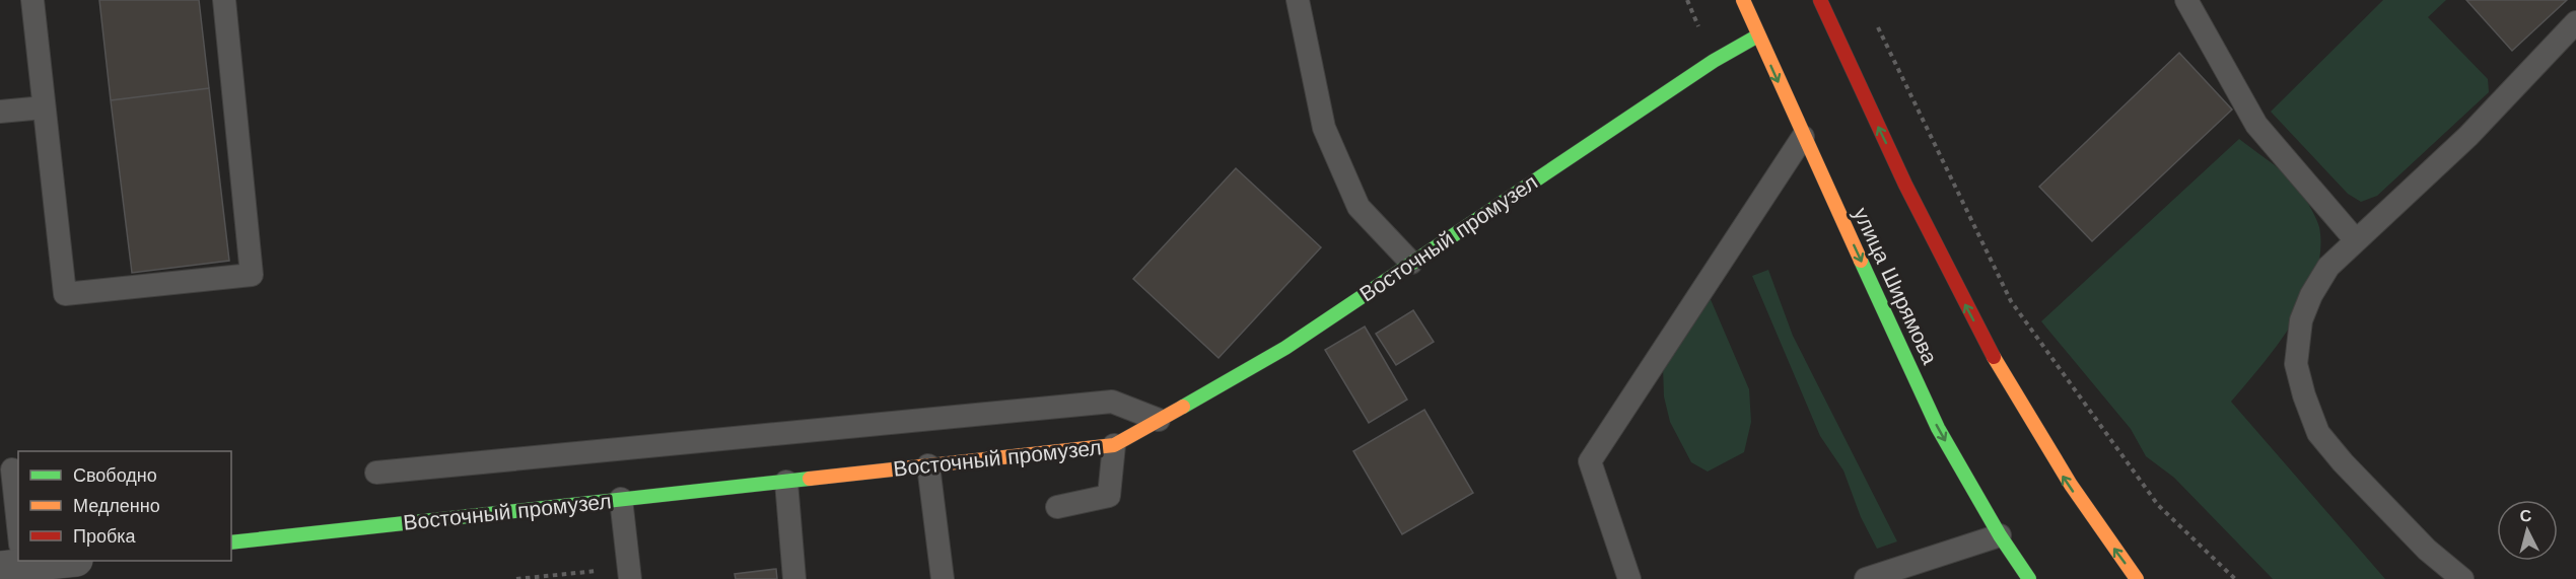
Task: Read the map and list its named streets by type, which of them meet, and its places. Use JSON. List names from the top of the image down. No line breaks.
{"streets":{"street":["Восточный промузел","улица Ширямова"]},"crossings":[["Восточный промузел","улица Ширямова"]],"legend":["Свободно","Медленно","Пробка"],"north":"top"}
